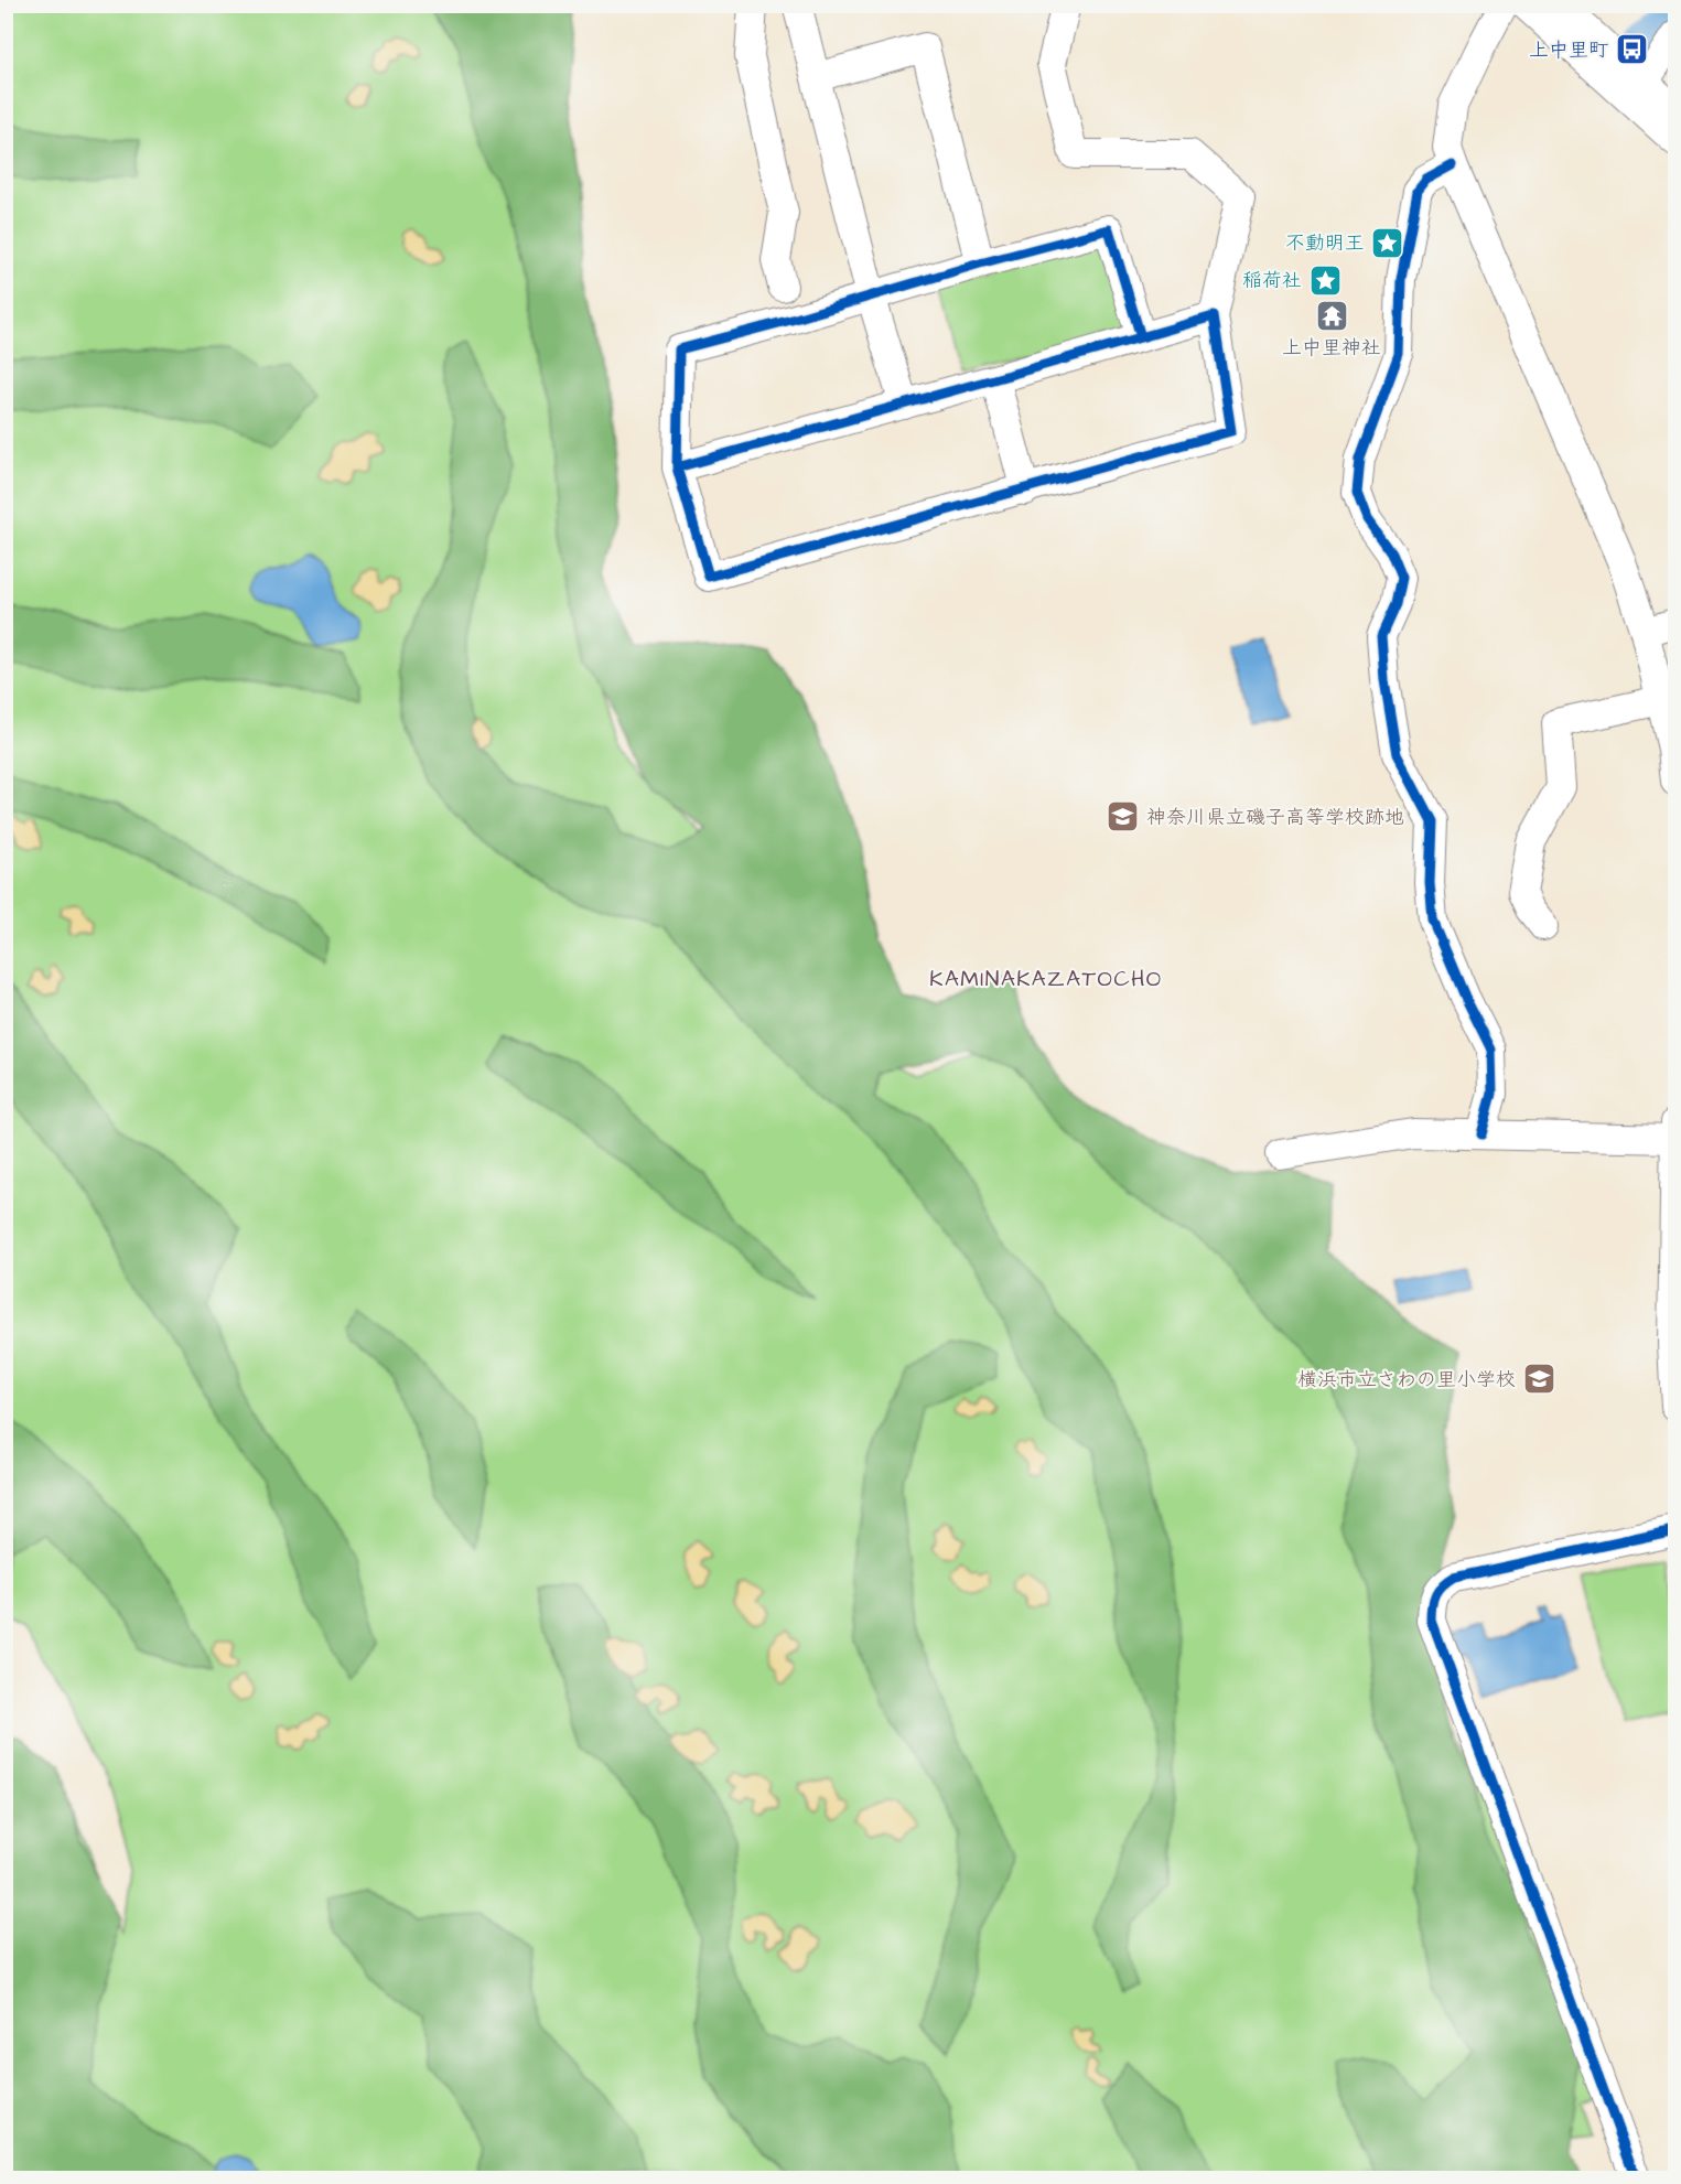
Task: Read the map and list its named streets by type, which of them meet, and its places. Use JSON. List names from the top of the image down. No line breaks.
{"districts":["KAMINAKAZATOCHO"],"places":{"bus stop":["上中里町"],"place":["不動明王","稲荷社"],"temple":["上中里神社"],"school or university":["神奈川県立磯子高等学校跡地","横浜市立さわの里小学校"]}}
